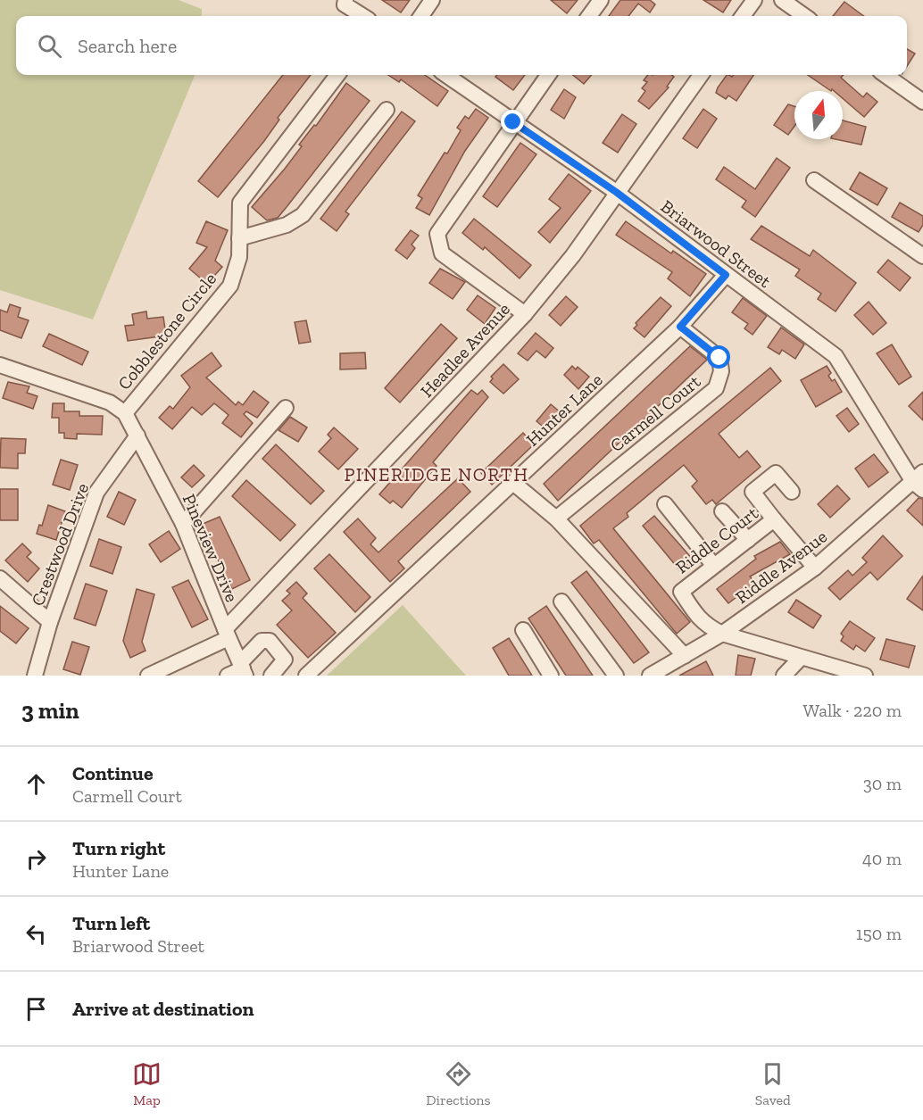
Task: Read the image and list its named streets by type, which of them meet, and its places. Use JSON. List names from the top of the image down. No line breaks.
{"streets":{"street":["Briarwood Street","Cobblestone Circle","Headlee Avenue","Hunter Lane","Carmell Court","Riddle Court","Crestwood Drive","Pineview Drive","Riddle Avenue"]},"crossings":[["Briarwood Street","Headlee Avenue"],["Briarwood Street","Hunter Lane"],["Briarwood Street","Riddle Avenue"],["Cobblestone Circle","Pineview Drive"],["Headlee Avenue","Pineview Drive"],["Hunter Lane","Carmell Court"],["Riddle Court","Riddle Avenue"],["Crestwood Drive","Pineview Drive"]],"districts":["PINERIDGE NORTH"],"north":"top","page":{"search":"Search here","heading":["3 min","Walk · 220 m"],"list":[["Continue","Carmell Court","30 m"],["Turn right","Hunter Lane","40 m"],["Turn left","Briarwood Street","150 m"],"Arrive at destination"],"nav":["Map","Directions","Saved"]}}
